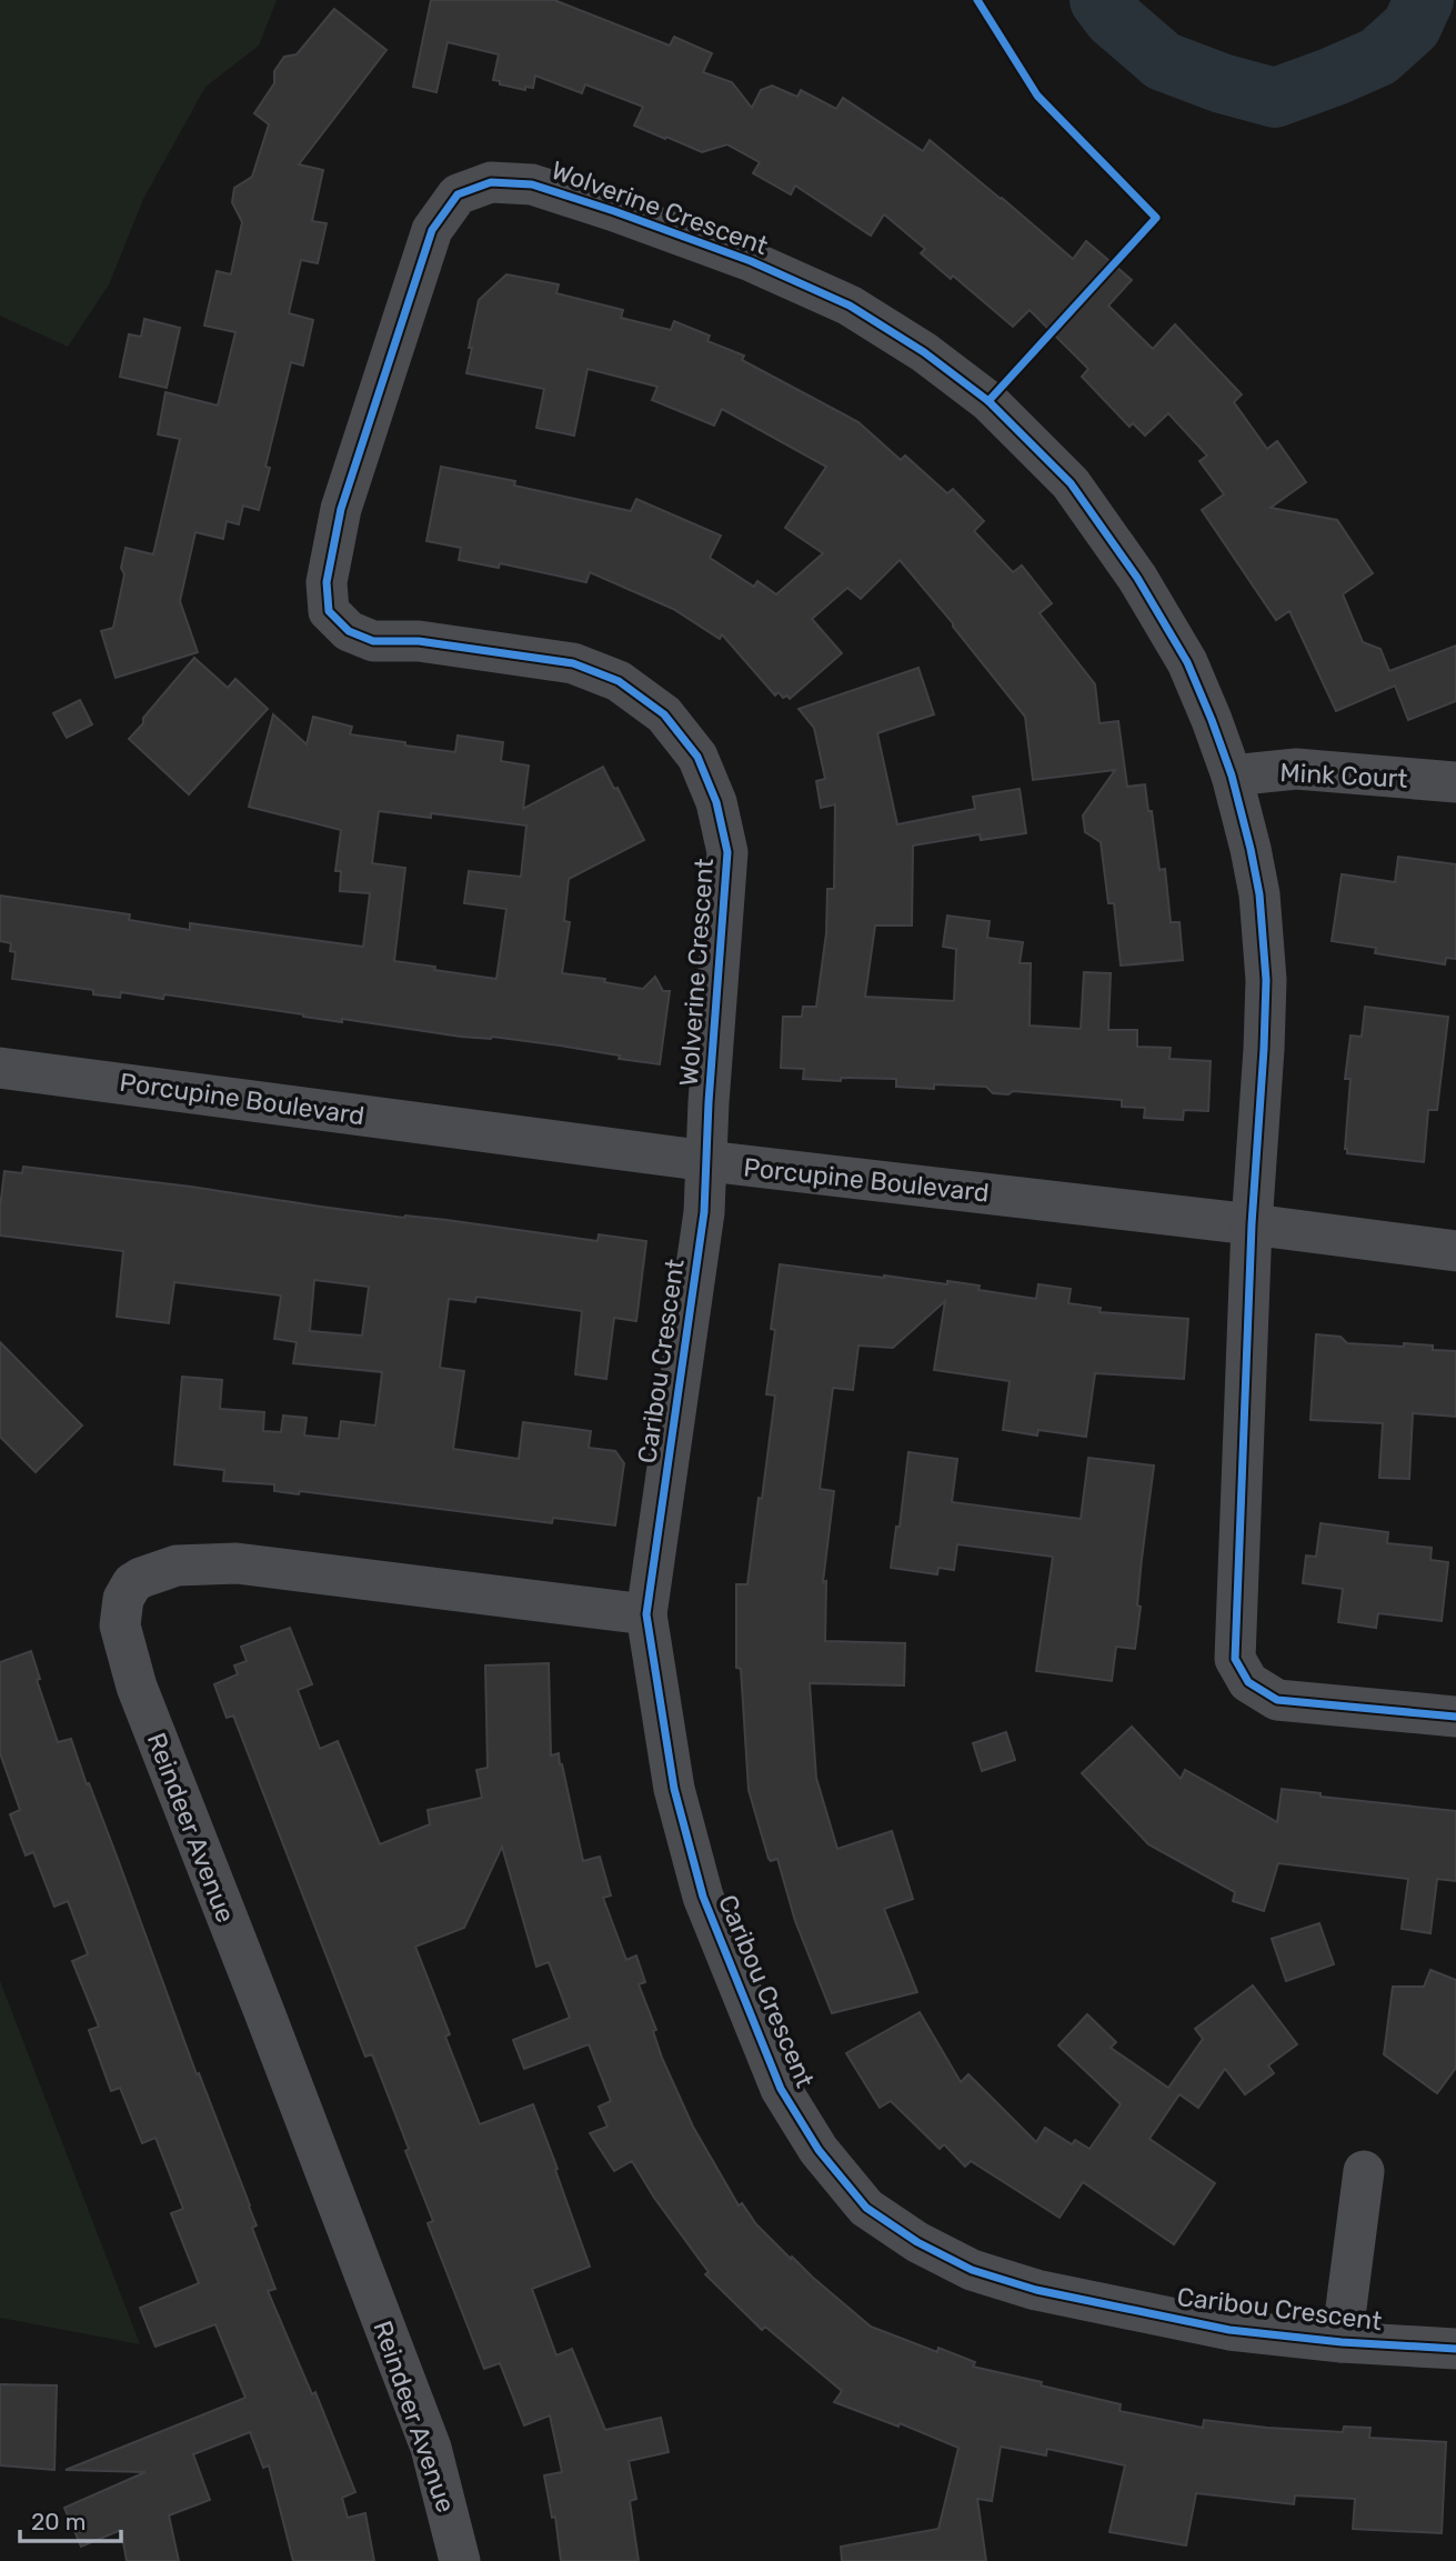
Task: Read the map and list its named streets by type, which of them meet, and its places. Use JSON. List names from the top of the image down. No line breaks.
{"streets":{"street":["Wolverine Crescent","Mink Court","Porcupine Boulevard","Caribou Crescent","Reindeer Avenue"]},"crossings":[["Wolverine Crescent","Mink Court"],["Wolverine Crescent","Porcupine Boulevard"],["Wolverine Crescent","Caribou Crescent"],["Porcupine Boulevard","Caribou Crescent"],["Caribou Crescent","Reindeer Avenue"]],"scale_bar":"20 m"}
